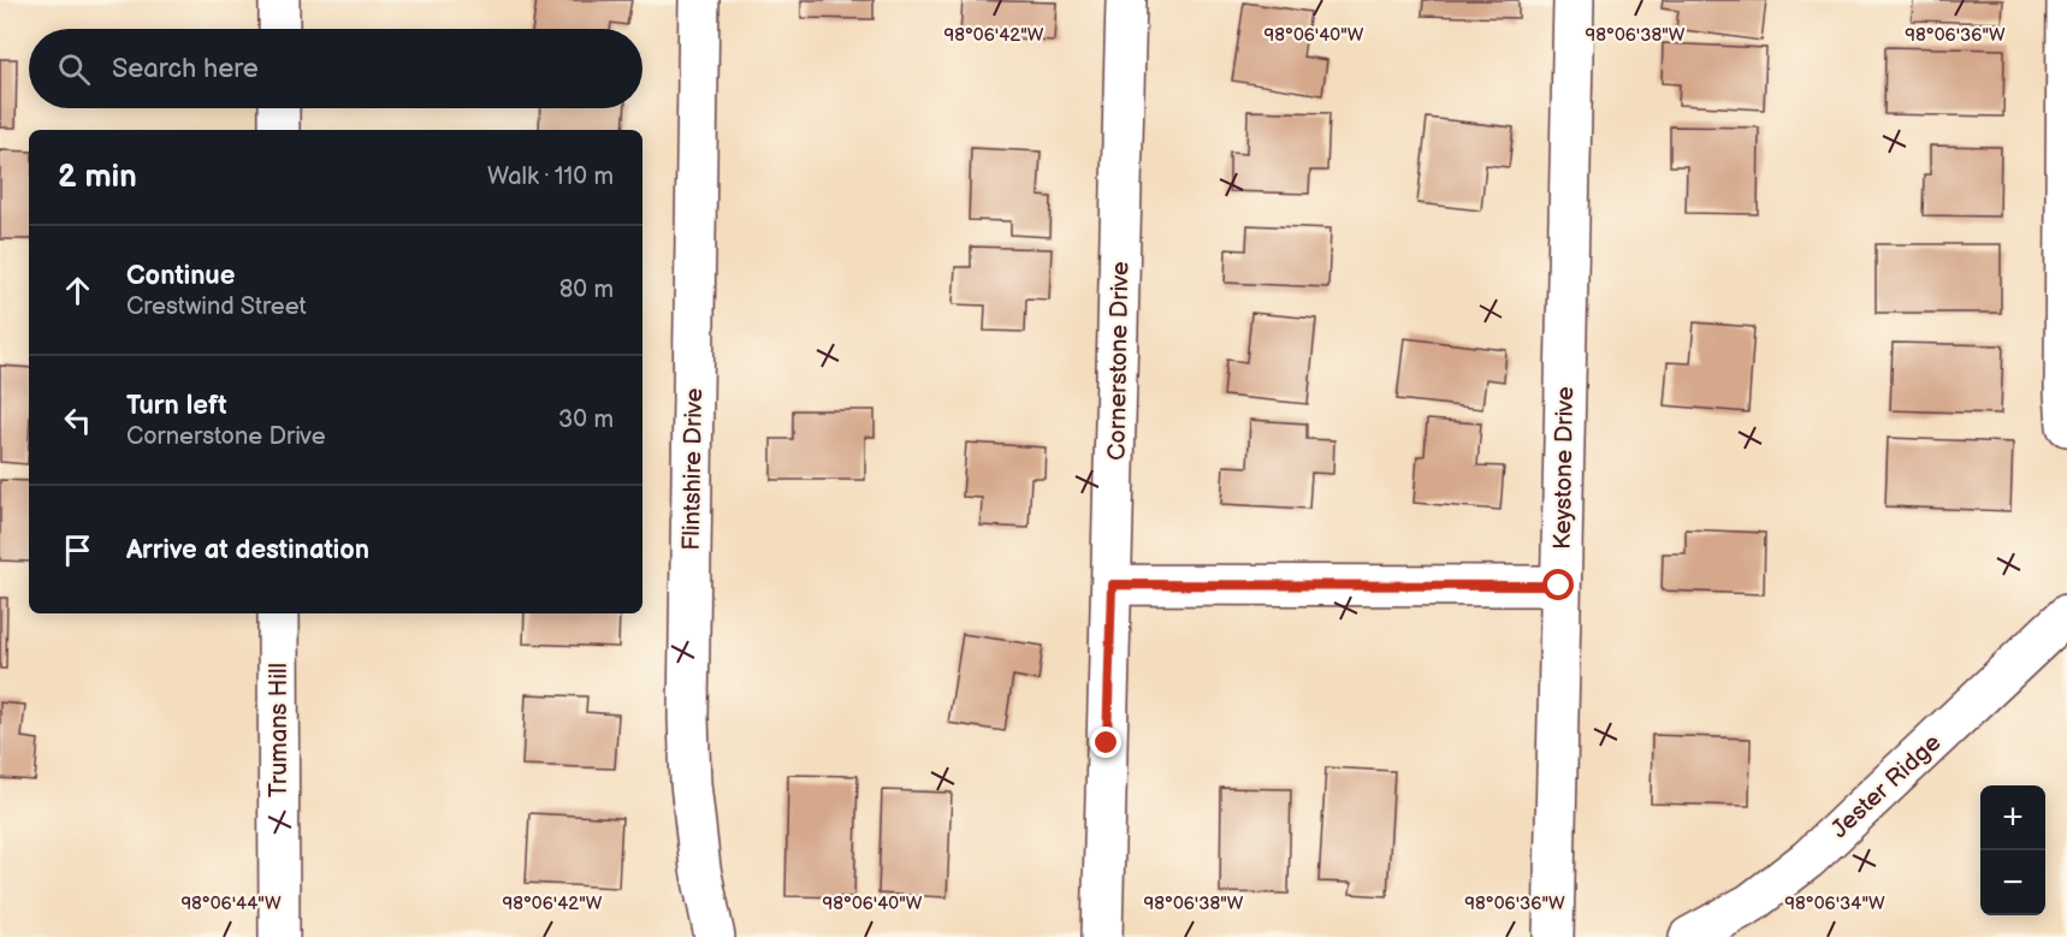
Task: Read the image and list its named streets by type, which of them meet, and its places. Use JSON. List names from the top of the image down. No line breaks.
{"streets":{"street":["Cornerstone Drive","Keystone Drive","Flintshire Drive","Trumans Hill","Jester Ridge"]},"page":{"search":"Search here","heading":["2 min","Walk · 110 m"],"list":[["Continue","Crestwind Street","80 m"],["Turn left","Cornerstone Drive","30 m"],"Arrive at destination"],"map_buttons":["+","−"]},"coordinates":["98°06'42\"W","98°06'40\"W","98°06'38\"W","98°06'36\"W","98°06'44\"W","98°06'34\"W"]}
